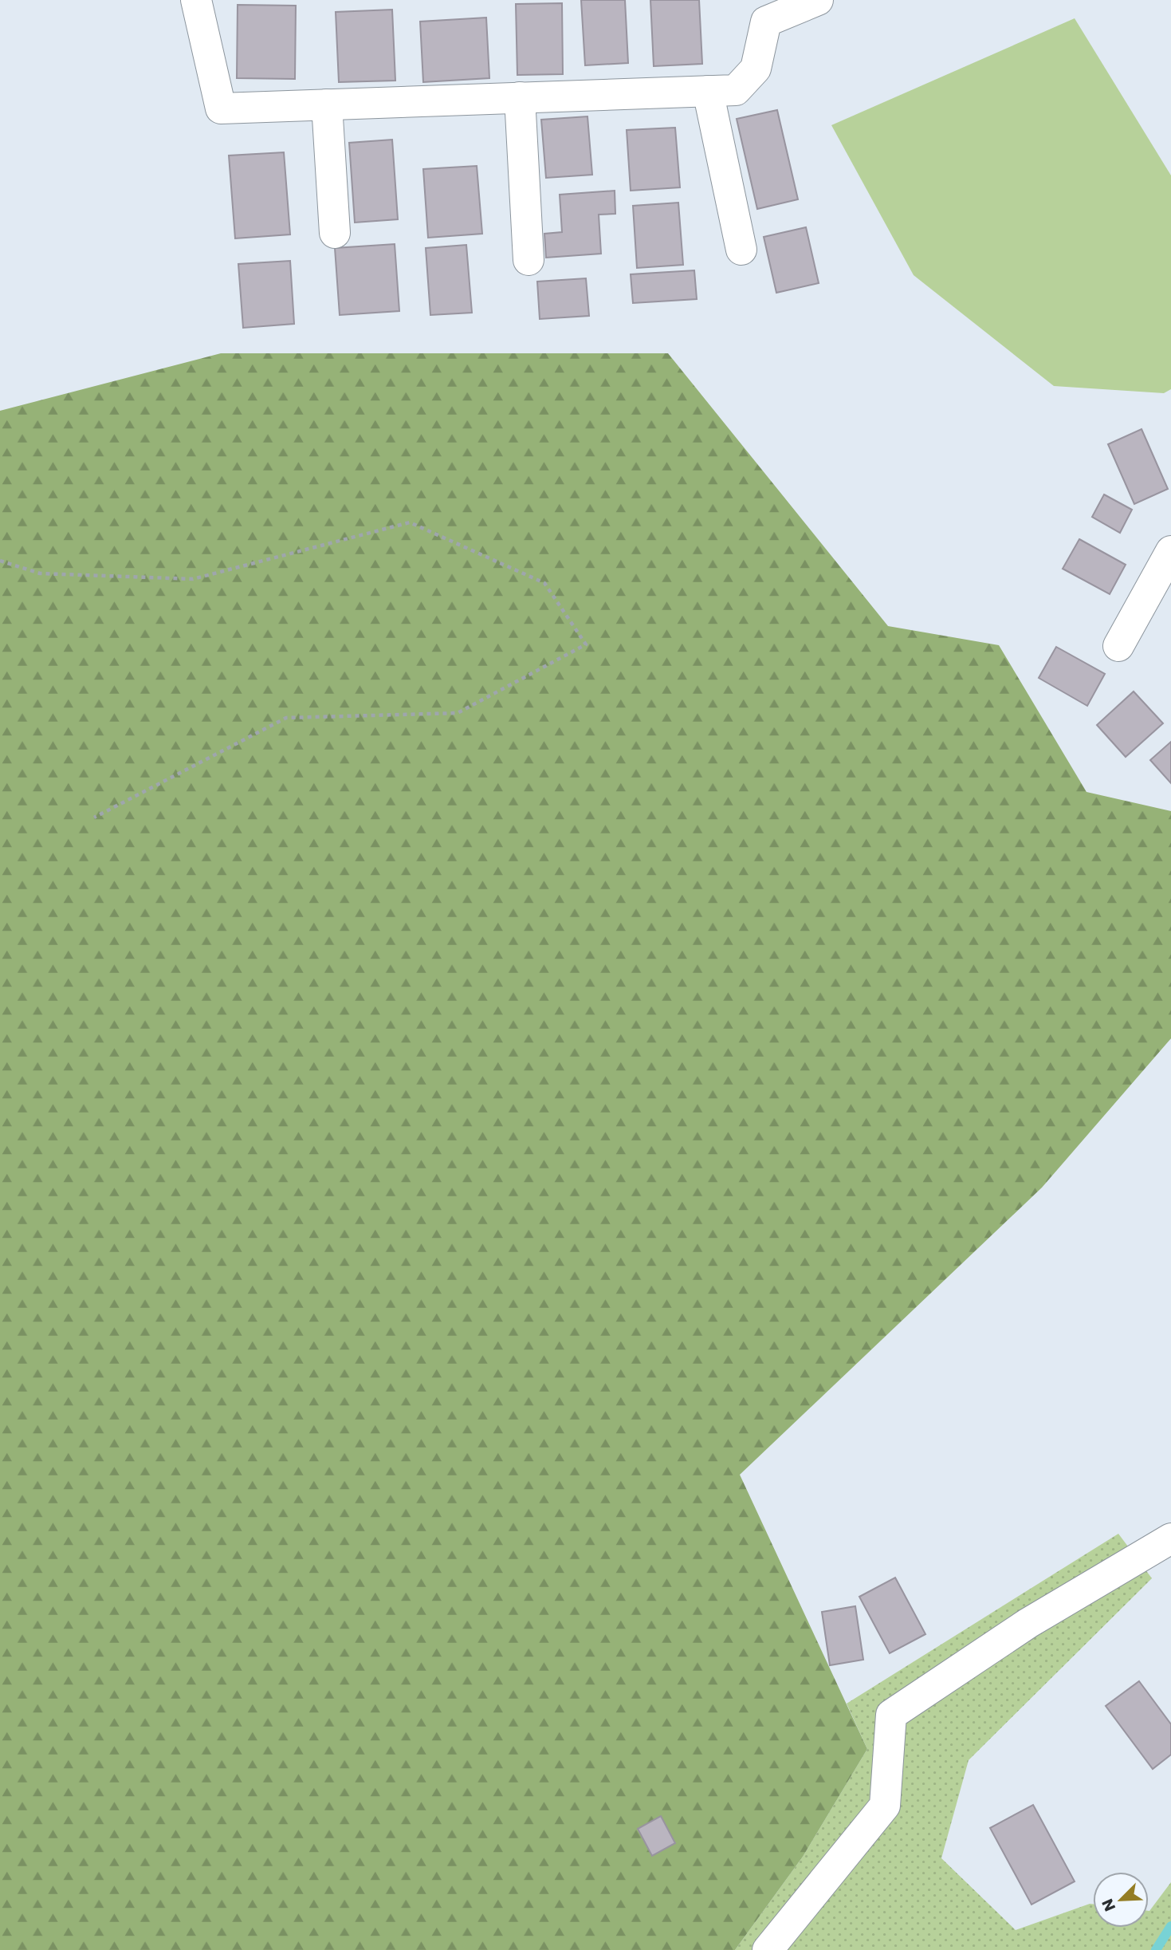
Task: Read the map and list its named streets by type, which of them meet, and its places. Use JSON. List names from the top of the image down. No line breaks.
{"north":"bottom left"}
